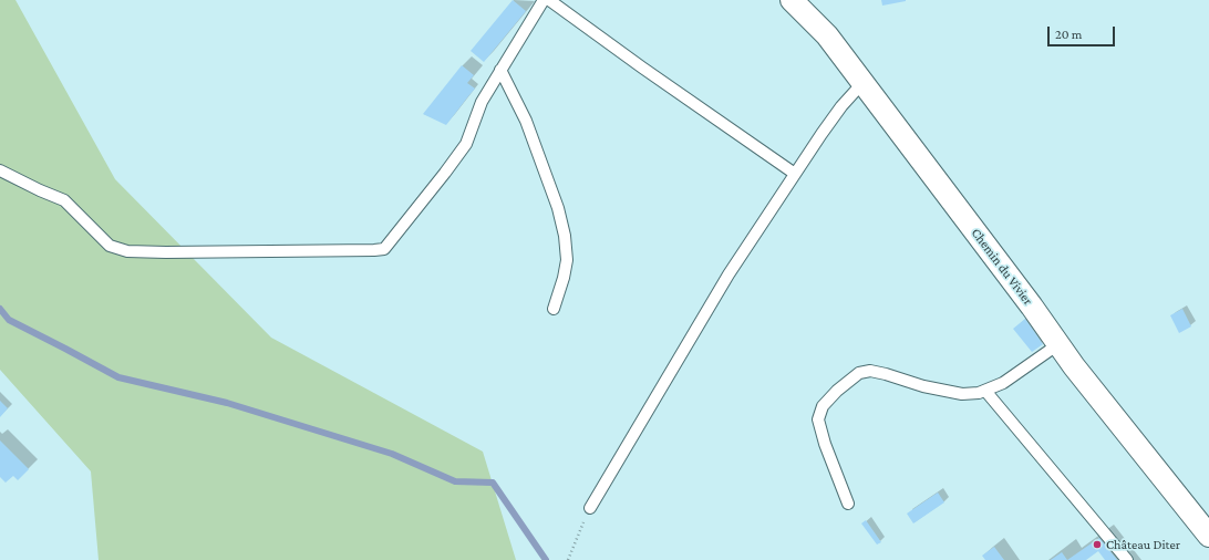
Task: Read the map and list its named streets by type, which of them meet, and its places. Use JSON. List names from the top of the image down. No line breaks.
{"streets":{"street":["Chemin du Vivier"]},"places":["Château Diter"],"scale_bar":"20 m"}
